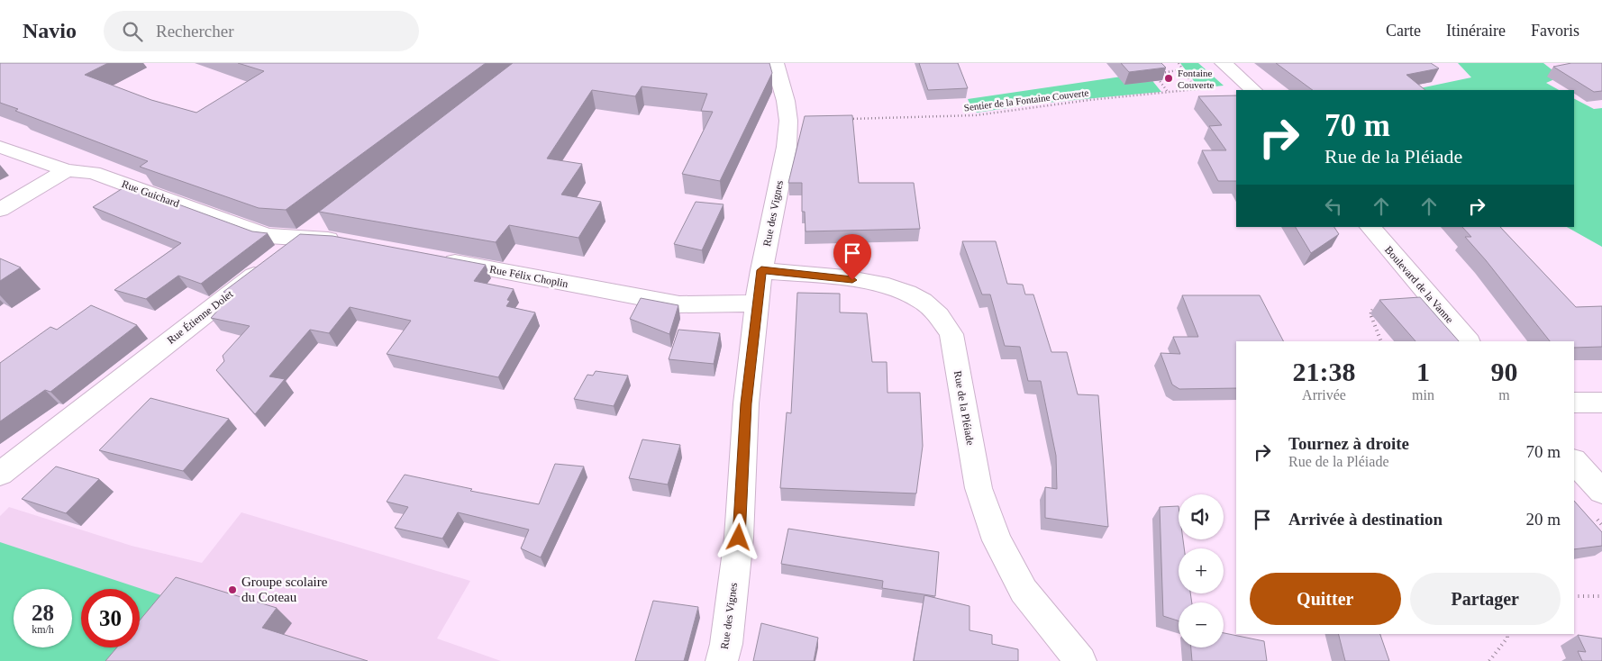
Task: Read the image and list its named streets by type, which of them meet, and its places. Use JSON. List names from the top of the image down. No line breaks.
{"streets":{"street":["Rue Guichard","Rue des Vignes","Rue Félix Choplin","Boulevard de la Vanne","Rue Étienne Dolet","Rue de la Pléiade"],"path":["Sentier de la Fontaine Couverte"]},"crossings":[["Rue Guichard","Rue Étienne Dolet"],["Rue des Vignes","Rue Félix Choplin"],["Rue des Vignes","Rue de la Pléiade"]],"places":["Fontaine Couverte","Groupe scolaire du Coteau"],"page":{"header":"Navio","search":"Rechercher","nav":["Carte","Itinéraire","Favoris"],"turn":["70 m","Rue de la Pléiade"],"eta":["21:38","Arrivée","1","min","90","m"],"list":[{"name":"Tournez à droite","note":"Rue de la Pléiade","value":"70 m"},{"name":"Arrivée à destination","value":"20 m"}],"map_buttons":["+","−"],"buttons":["Quitter","Partager"],"speed":"28 km/h","limit":"30"}}
